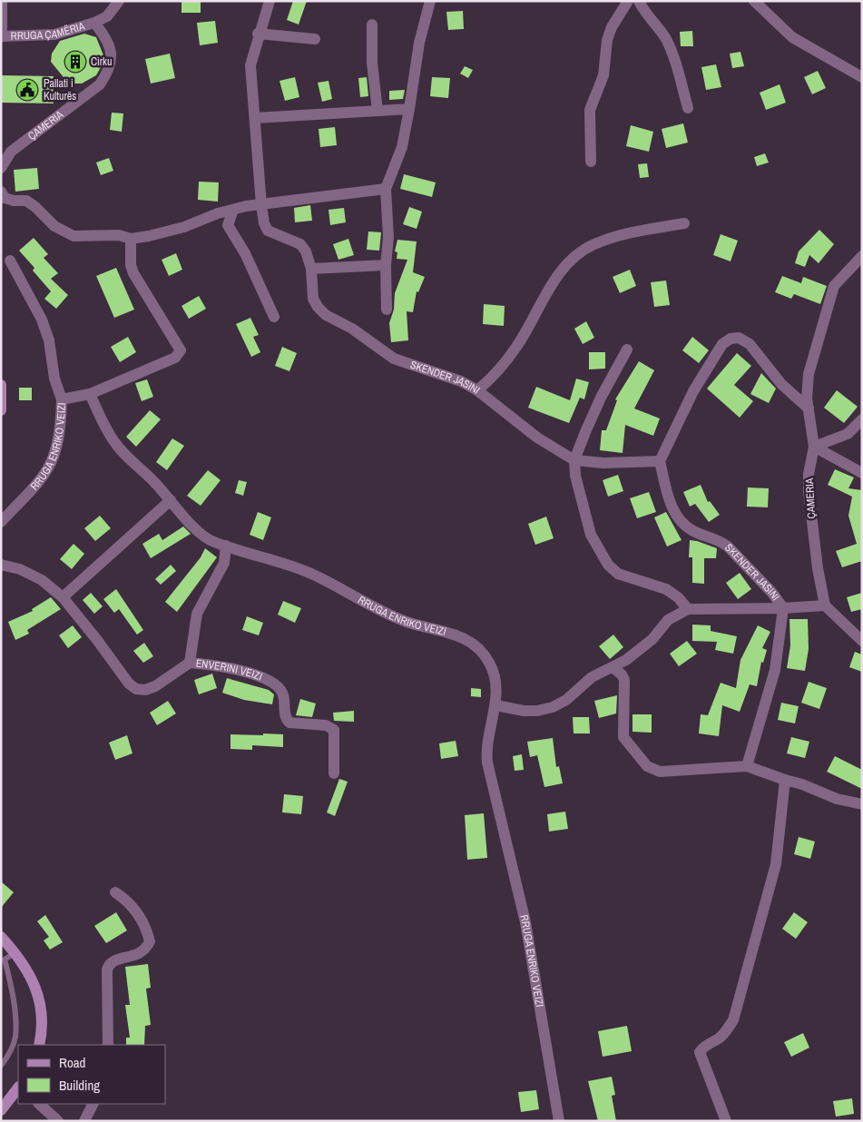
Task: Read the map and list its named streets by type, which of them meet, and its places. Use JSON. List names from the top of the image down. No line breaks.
{"streets":{"street":["RRUGA ÇAMËRIA","ÇAMERIA","SKENDER JASINI","RRUGA ENRIKO VEIZI","ENVERINI VEIZI"]},"crossings":[["RRUGA ÇAMËRIA","ÇAMERIA"],["ÇAMERIA","SKENDER JASINI"]],"places":{"building":["Cirku"],"public building":["Pallati i Kulturës"]},"legend":["Road","Building"]}
